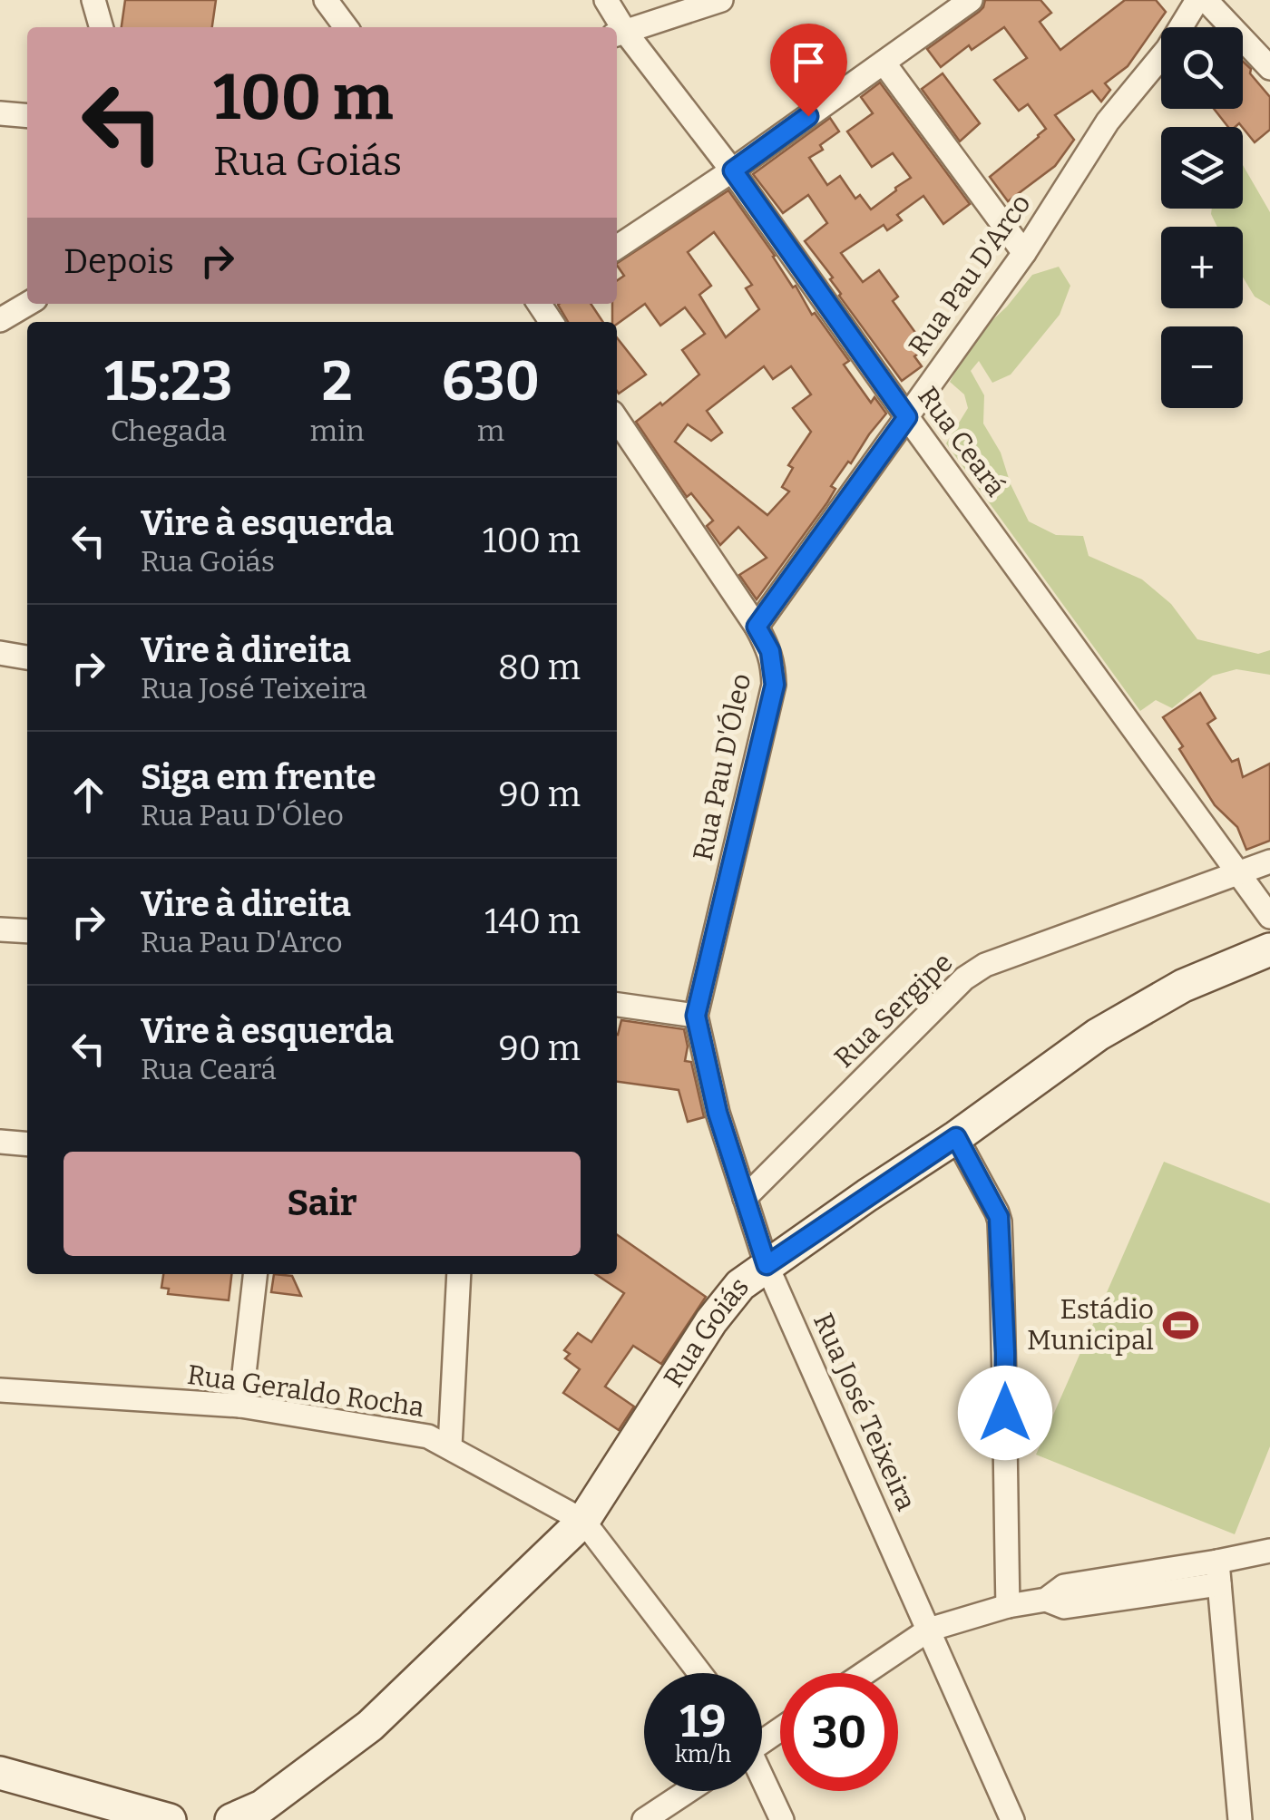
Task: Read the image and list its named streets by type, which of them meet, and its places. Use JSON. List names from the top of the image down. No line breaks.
{"streets":{"street":["Rua Pau D'Arco","Rua Ceará","Rua Pau D'Óleo","Rua Sergipe","Rua Goiás","Rua Geraldo Rocha","Rua José Teixeira"]},"crossings":[["Rua Pau D'Arco","Rua Ceará"],["Rua Pau D'Arco","Rua Pau D'Óleo"],["Rua Ceará","Rua Sergipe"],["Rua Pau D'Óleo","Rua José Teixeira"],["Rua Sergipe","Rua José Teixeira"],["Rua Goiás","Rua Geraldo Rocha"],["Rua Goiás","Rua José Teixeira"]],"places":{"sports":["Estádio Municipal"]},"page":{"map_buttons":["+","−"],"turn":["100 m","Rua Goiás"],"then":"Depois","eta":["15:23","Chegada","2","min","630","m"],"list":[{"name":"Vire à esquerda","note":"Rua Goiás","value":"100 m"},{"name":"Vire à direita","note":"Rua José Teixeira","value":"80 m"},{"name":"Siga em frente","note":"Rua Pau D'Óleo","value":"90 m"},{"name":"Vire à direita","note":"Rua Pau D'Arco","value":"140 m"},{"name":"Vire à esquerda","note":"Rua Ceará","value":"90 m"}],"buttons":"Sair","speed":"19 km/h","limit":"30"}}
